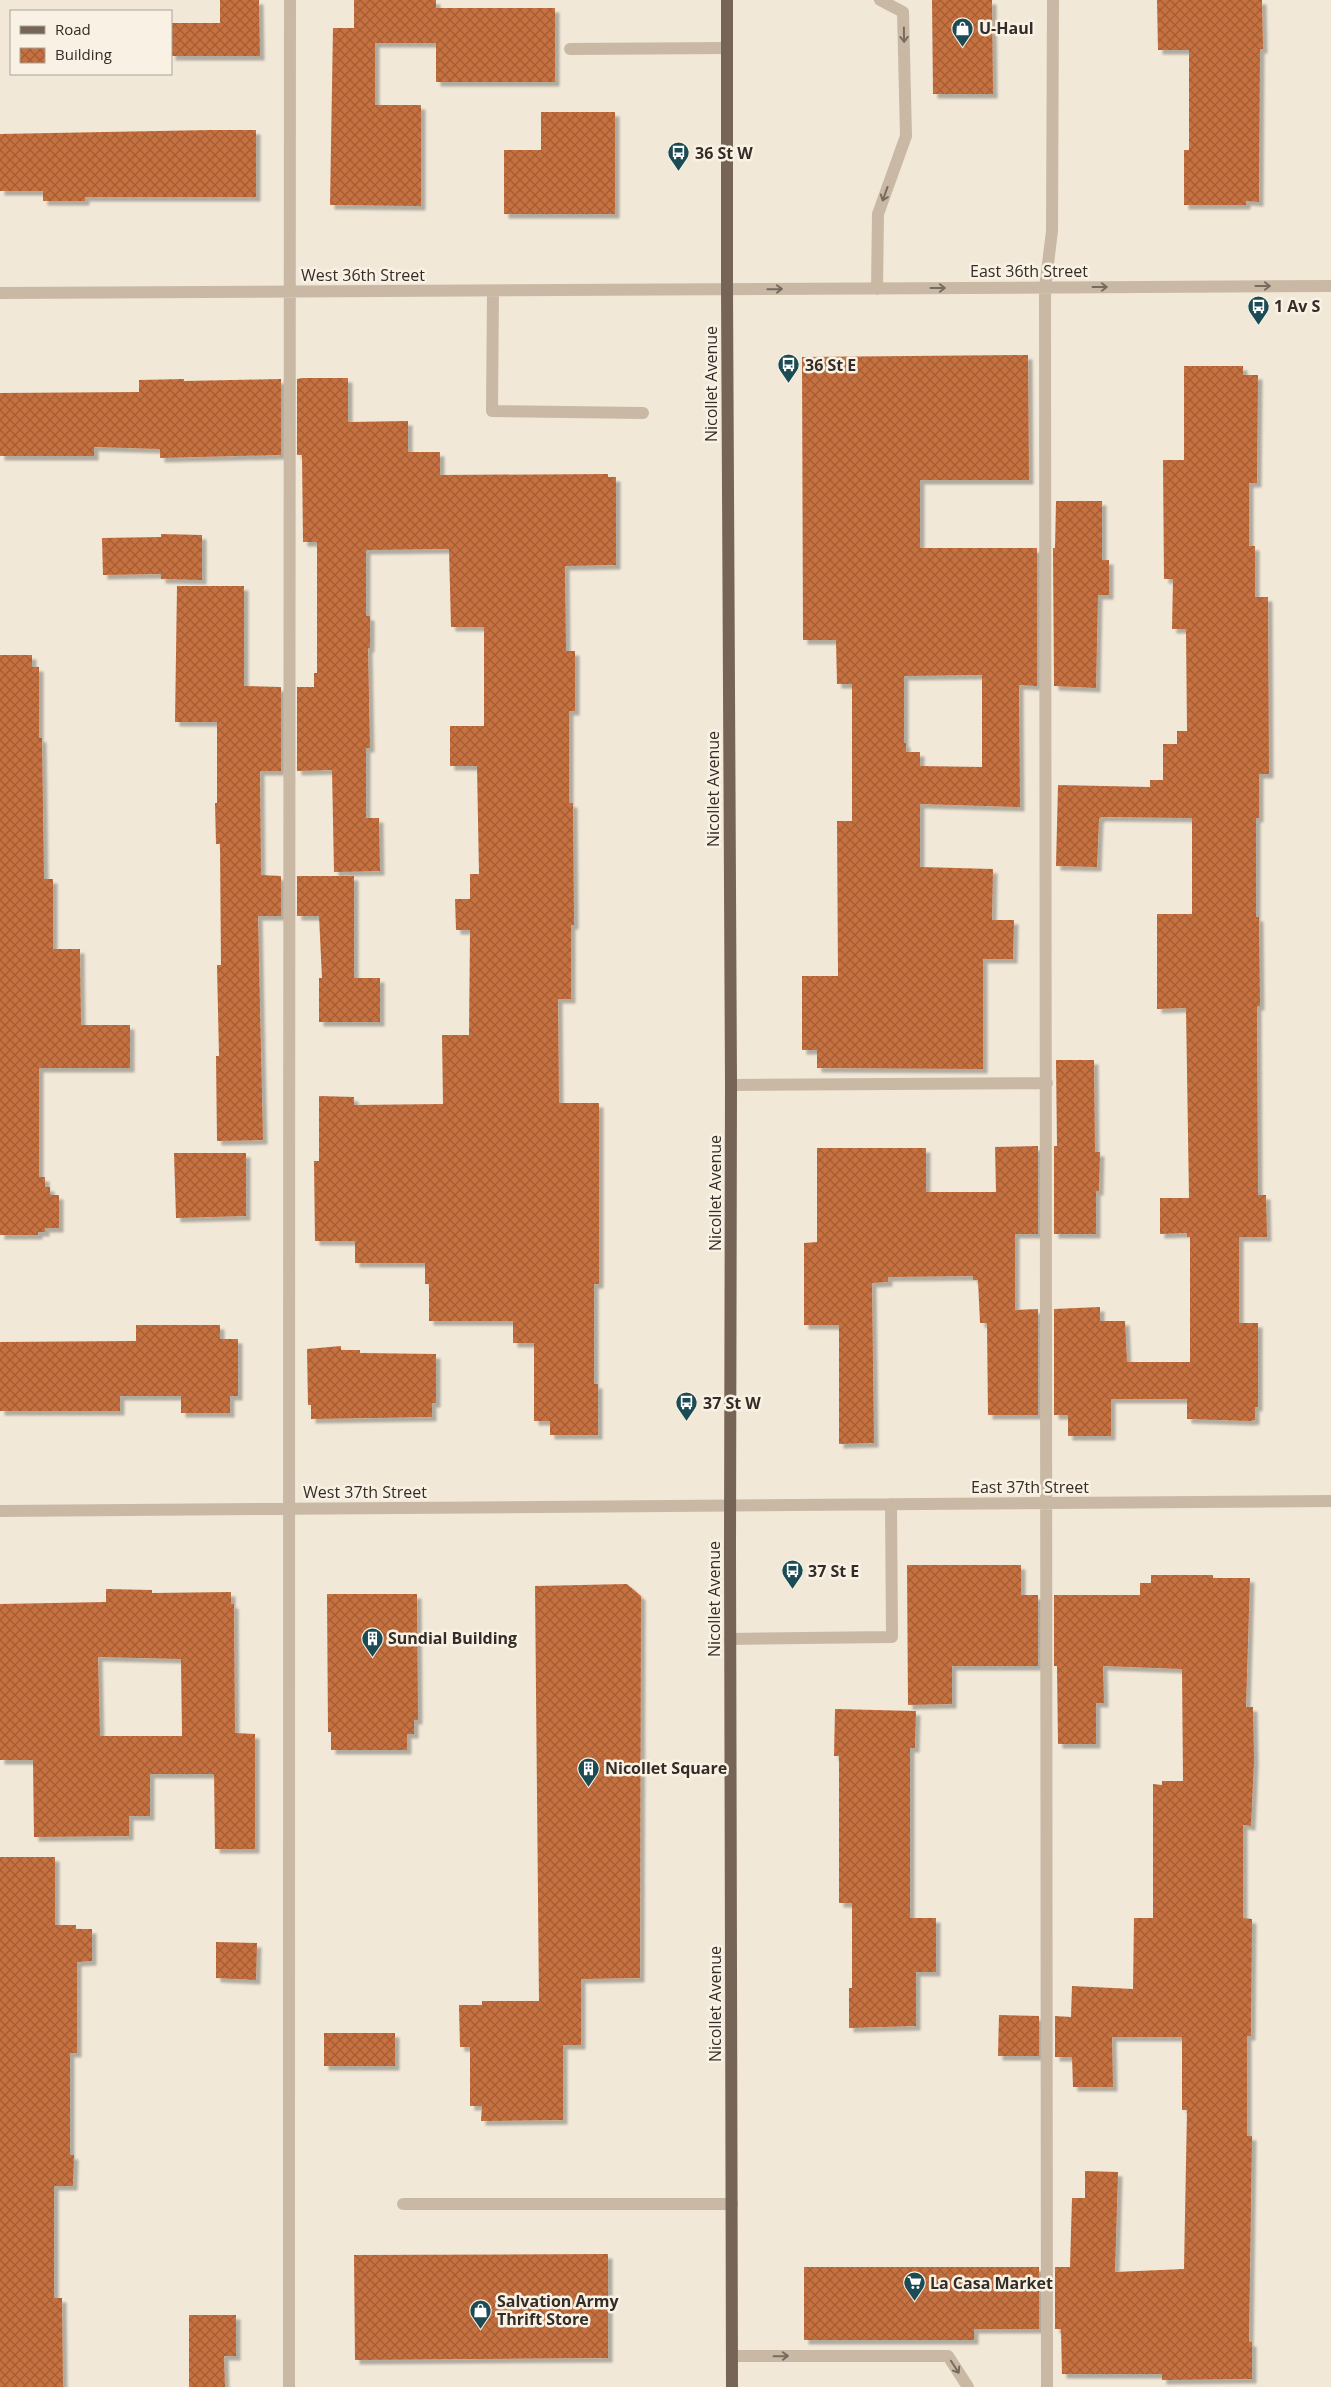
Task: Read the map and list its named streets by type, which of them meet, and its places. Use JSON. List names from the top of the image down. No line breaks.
{"streets":{"main road":["Nicollet Avenue"],"street":["East 36th Street","West 36th Street","East 37th Street","West 37th Street"]},"crossings":[["East 36th Street","West 36th Street"],["East 36th Street","Nicollet Avenue"],["West 36th Street","Nicollet Avenue"],["Nicollet Avenue","East 37th Street"],["Nicollet Avenue","West 37th Street"],["East 37th Street","West 37th Street"]],"one_way":["East 36th Street"],"places":{"shop":["U-Haul","Salvation Army Thrift Store"],"bus stop":["36 St W","1 Av S","36 St E","37 St W","37 St E"],"building":["Sundial Building","Nicollet Square"],"supermarket":["La Casa Market"]},"legend":["Road","Building"]}
